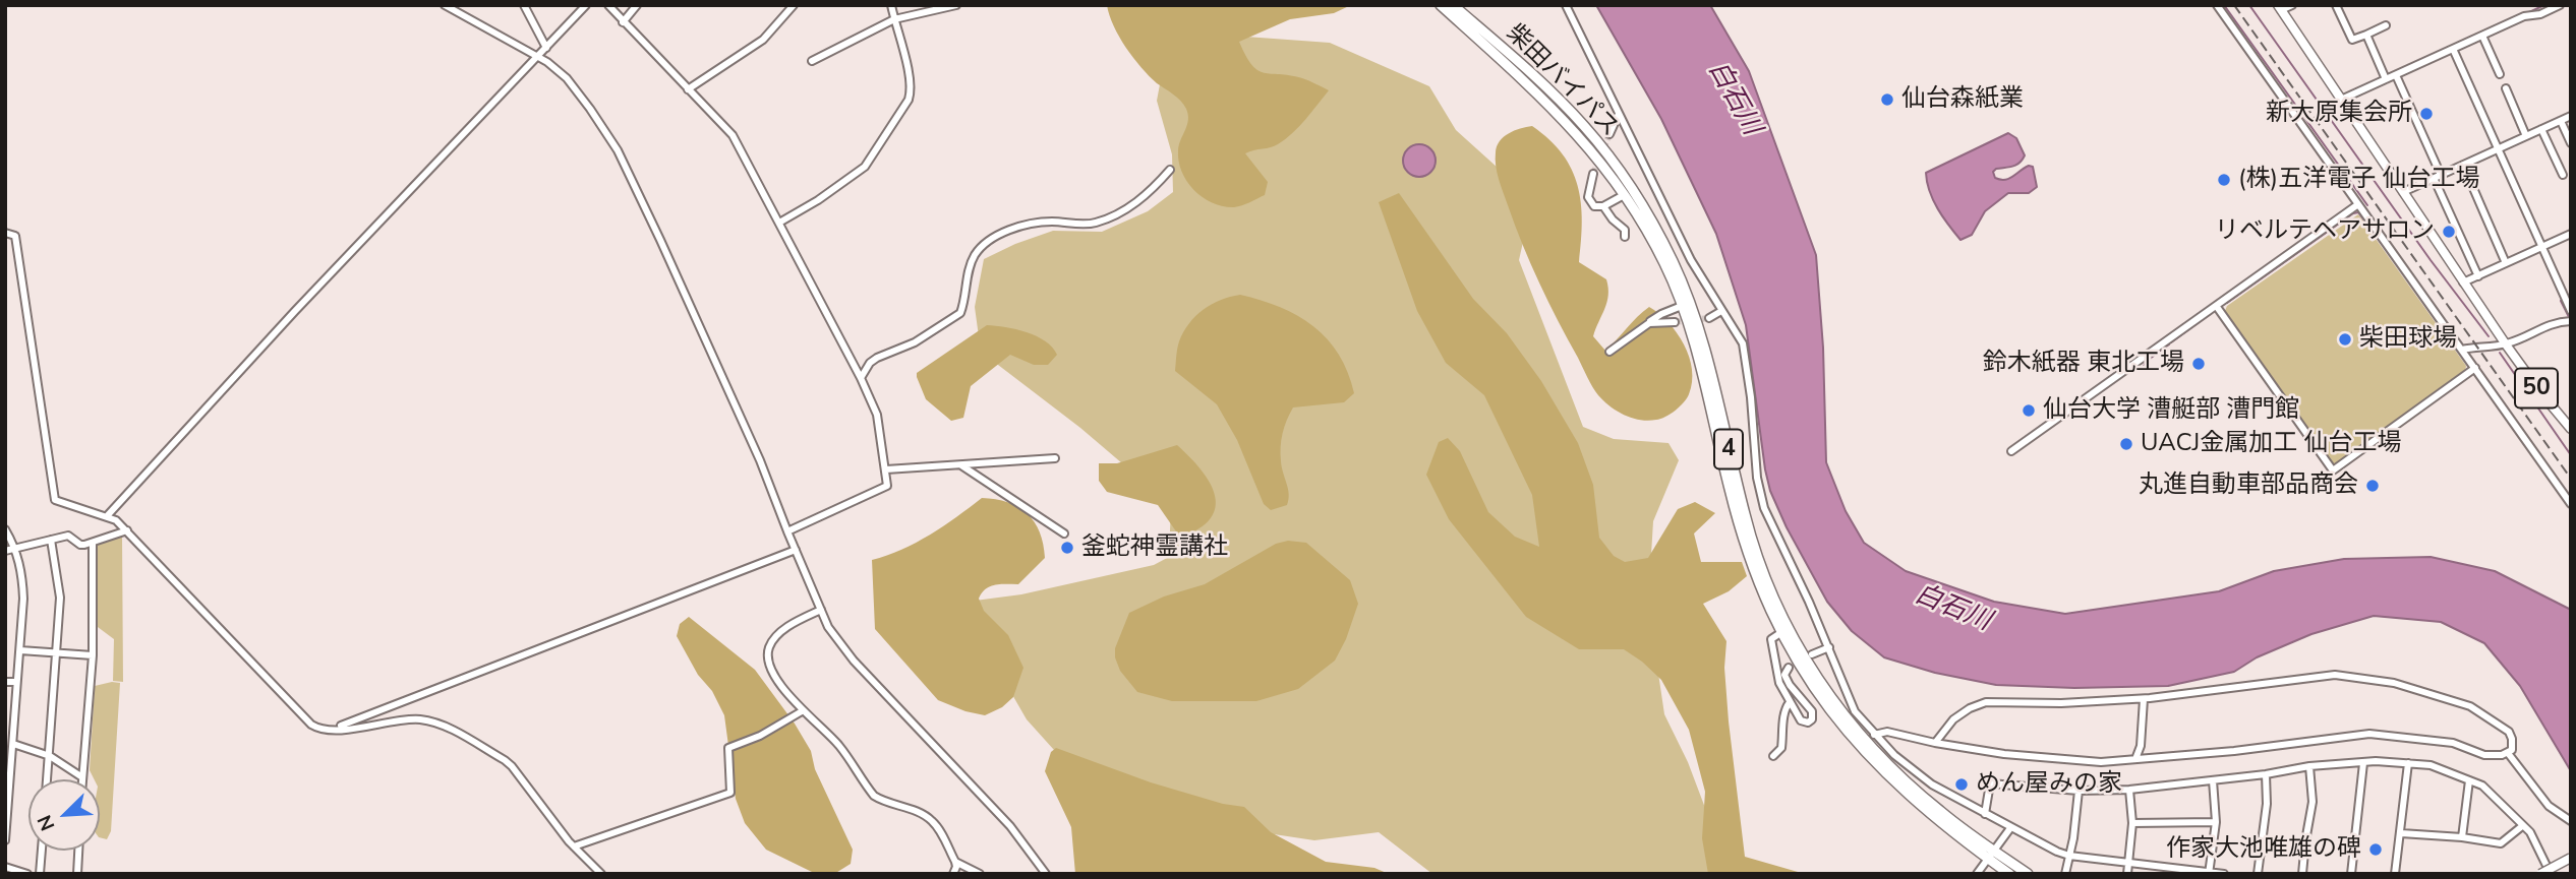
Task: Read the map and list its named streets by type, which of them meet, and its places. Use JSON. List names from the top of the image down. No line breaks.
{"streets":{"highway":["柴田バイパス","4"],"main road":["50"]},"water":["白石川"],"places":["仙台森紙業","新大原集会所","(株)五洋電子 仙台工場","リベルテヘアサロン","柴田球場","鈴木紙器 東北工場","仙台大学 漕艇部 漕門館","UACJ金属加工 仙台工場","丸進自動車部品商会","釜蛇神霊講社","めん屋みの家","作家大池唯雄の碑"],"north":"bottom left"}
